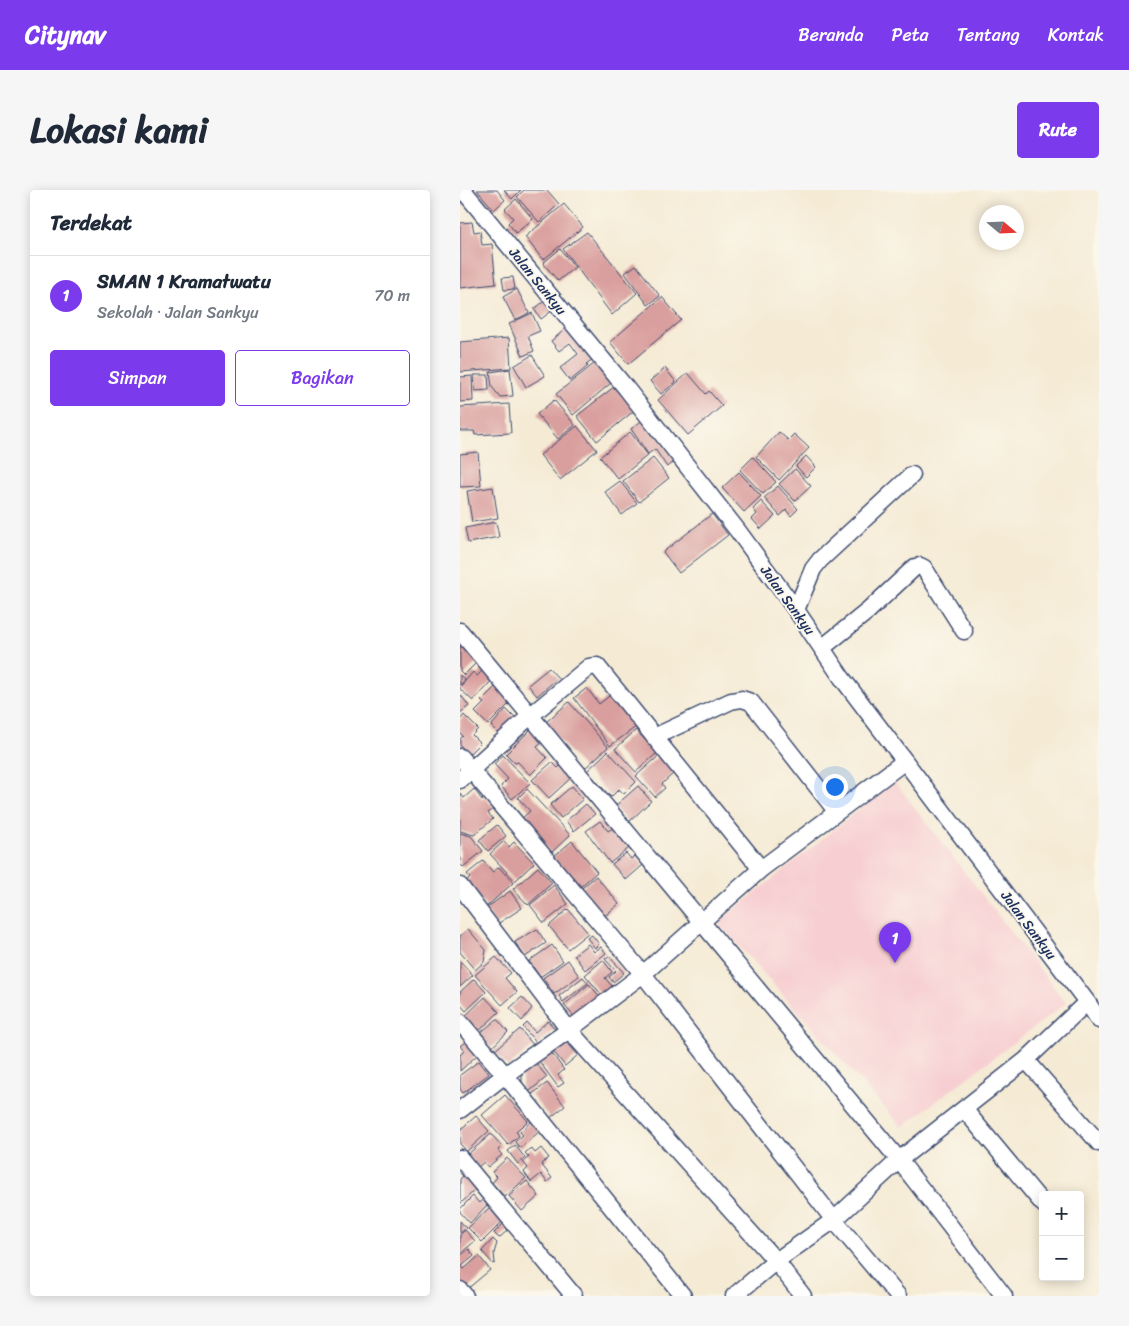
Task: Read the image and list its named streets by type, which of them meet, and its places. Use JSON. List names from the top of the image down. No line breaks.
{"streets":{"street":["Jalan Sankyu"]},"north":"right","page":{"header":"Citynav","nav":["Beranda","Peta","Tentang","Kontak"],"title":"Lokasi kami","buttons":["Rute",["Simpan","Bagikan"]],"heading":"Terdekat","list":[{"mark":"1","name":"SMAN 1 Kramatwatu","note":"Sekolah · Jalan Sankyu","value":"70 m"}],"pins":"1","map_buttons":["+","−"]}}
